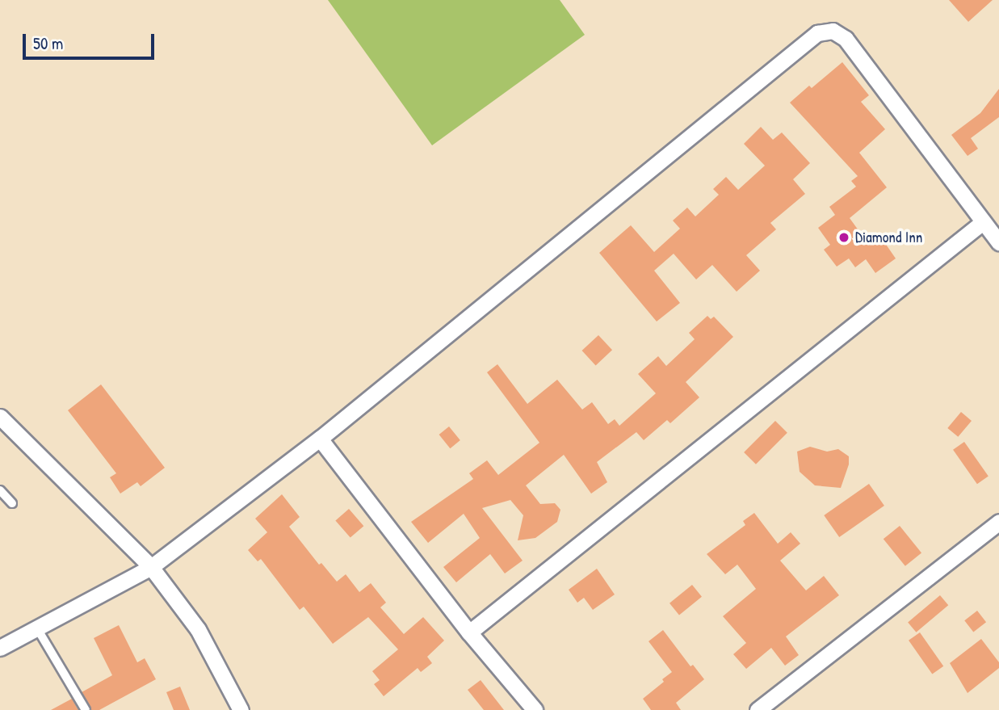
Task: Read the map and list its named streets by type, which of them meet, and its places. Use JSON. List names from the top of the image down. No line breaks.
{"places":["Diamond Inn"],"scale_bar":"50 m"}
